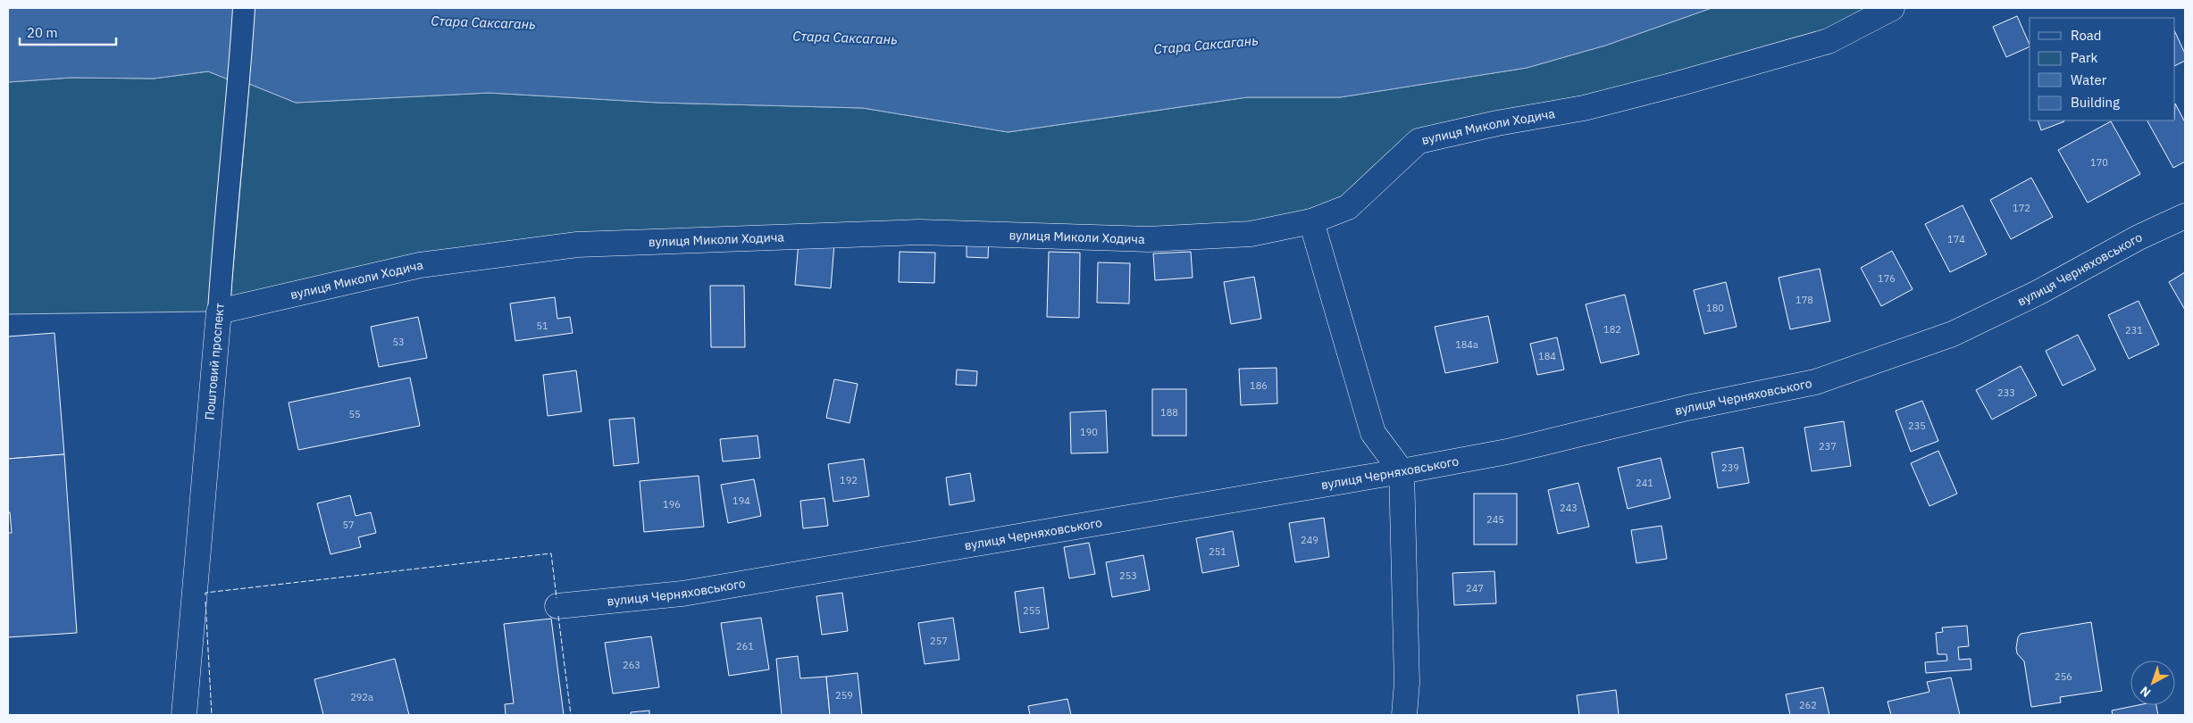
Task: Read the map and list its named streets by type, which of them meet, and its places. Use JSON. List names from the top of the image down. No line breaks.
{"streets":{"street":["вулиця Миколи Ходича","вулиця Черняховського","Поштовий проспект"]},"crossings":[["вулиця Миколи Ходича","Поштовий проспект"]],"water":["Стара Саксагань"],"house_numbers":["170","172","174","176","178","180","51","182","231","53","184а","184","186","233","188","55","235","190","237","239","192","241","194","196","243","245","57","249","251","253","247","255","257","261","263","256","259","292а","262"],"legend":["Road","Park","Water","Building"],"scale_bar":"20 m","north":"bottom left"}
